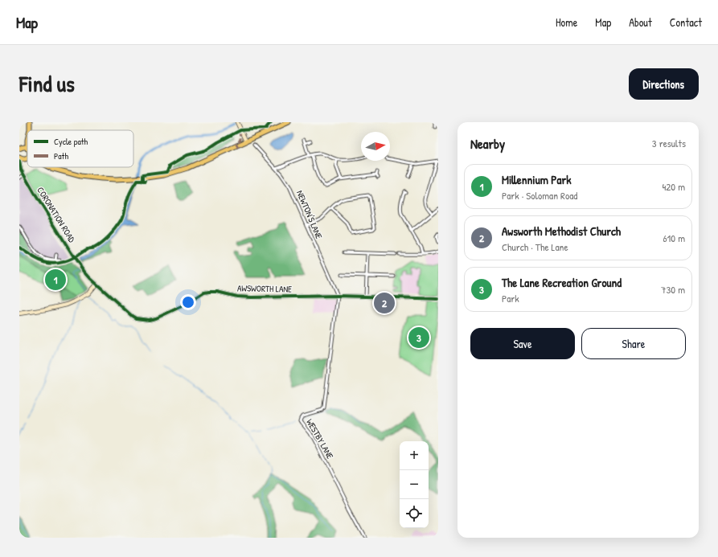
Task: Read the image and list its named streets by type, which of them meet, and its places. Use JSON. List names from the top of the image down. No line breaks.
{"streets":{"street":["CORONATION ROAD","NEWTON'S LANE","AWSWORTH LANE","WESTBY LANE"]},"crossings":[["CORONATION ROAD","AWSWORTH LANE"],["NEWTON'S LANE","AWSWORTH LANE"],["NEWTON'S LANE","WESTBY LANE"],["AWSWORTH LANE","WESTBY LANE"]],"legend":["Cycle path","Path"],"north":"right","page":{"header":"Map","nav":["Home","Map","About","Contact"],"title":"Find us","buttons":["Directions",["Save","Share"]],"heading":["Nearby","3 results"],"list":[{"mark":"1","name":"Millennium Park","note":"Park · Soloman Road","value":"420 m"},{"mark":"2","name":"Awsworth Methodist Church","note":"Church · The Lane","value":"610 m"},{"mark":"3","name":"The Lane Recreation Ground","note":"Park","value":"730 m"}],"pins":["1","2","3"],"map_buttons":["+","−"]}}
